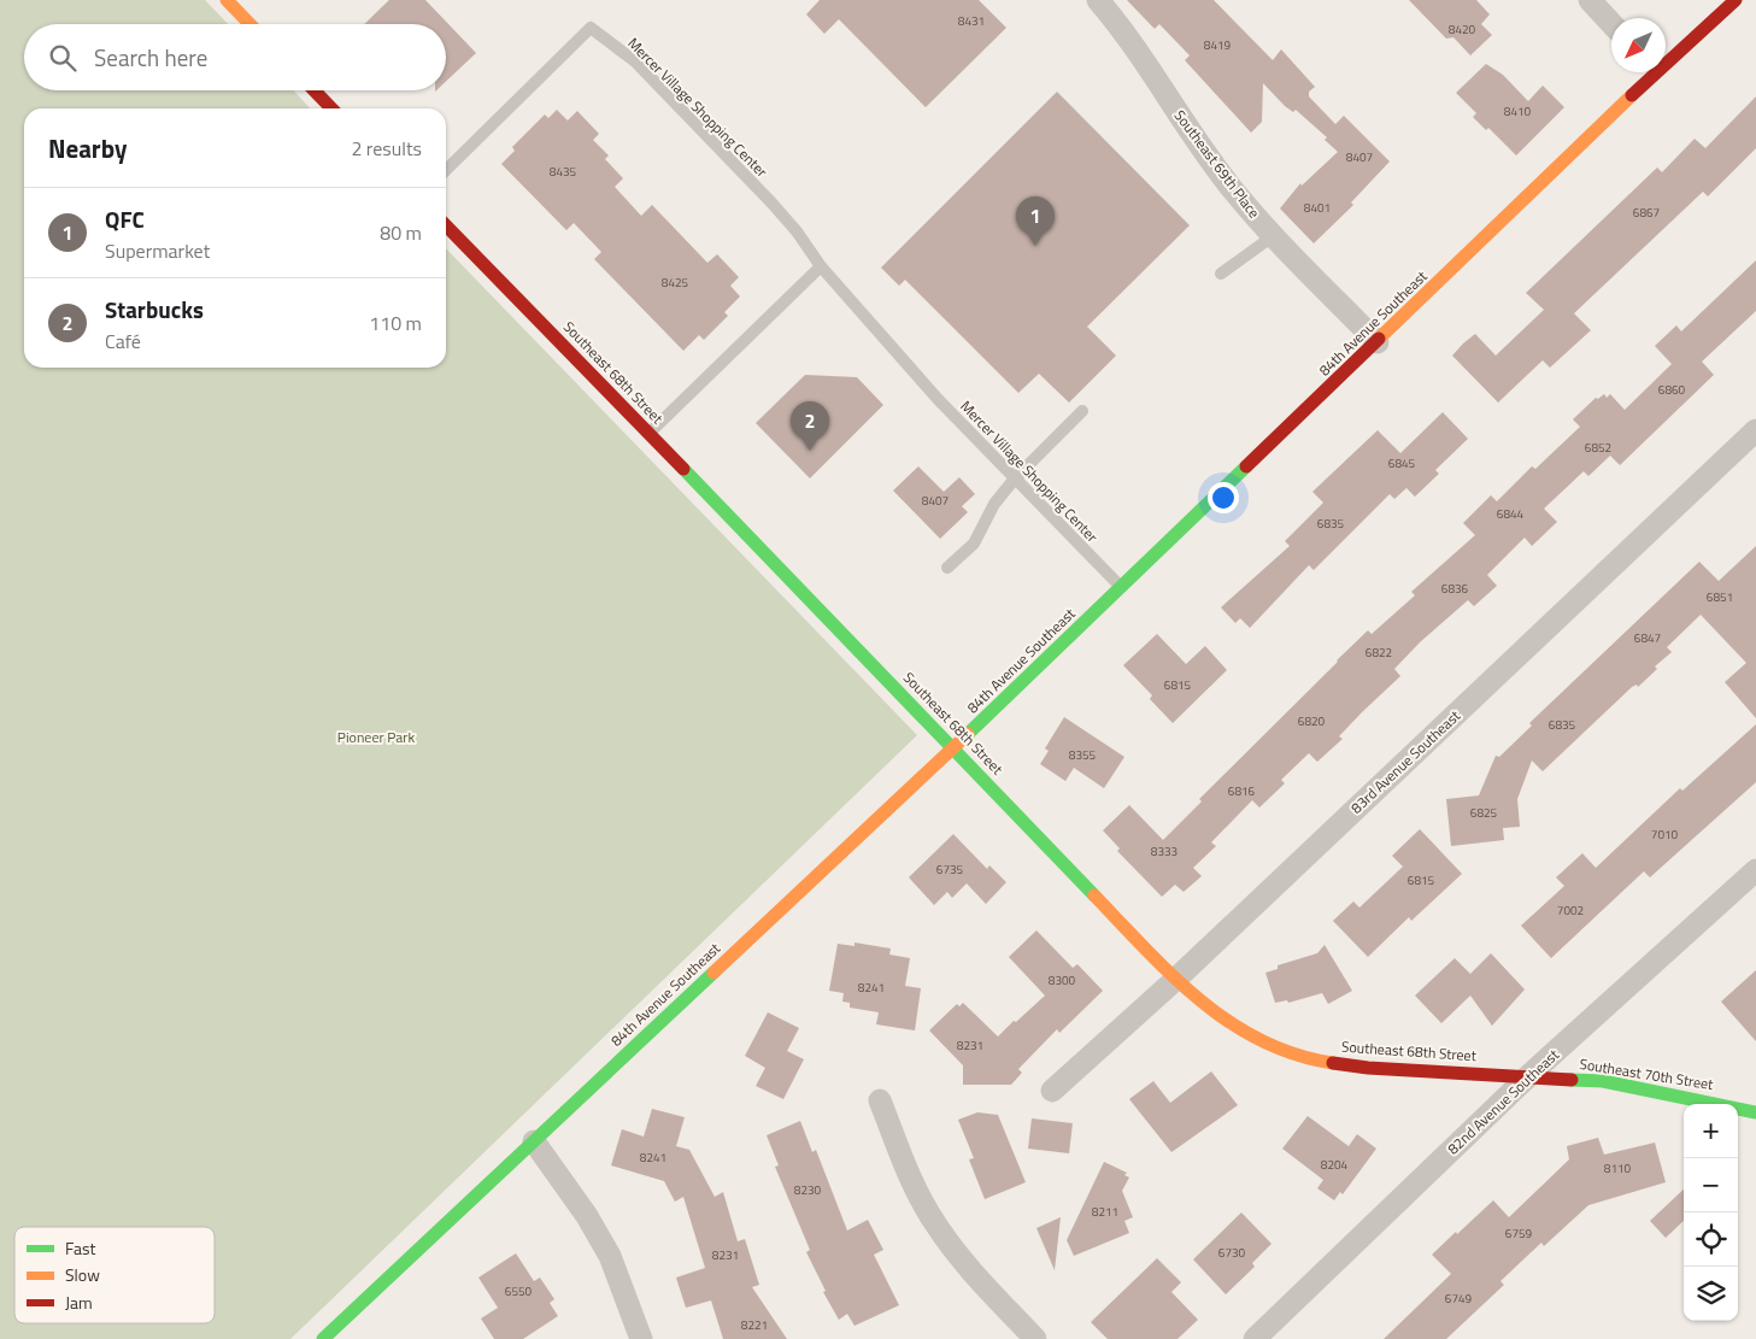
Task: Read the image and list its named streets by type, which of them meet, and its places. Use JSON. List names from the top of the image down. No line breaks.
{"streets":{"street":["Southeast 69th Place","84th Avenue Southeast","Southeast 68th Street","83rd Avenue Southeast","Southeast 70th Street","82nd Avenue Southeast"],"lane":["Mercer Village Shopping Center"]},"crossings":[["Mercer Village Shopping Center","84th Avenue Southeast"],["Southeast 69th Place","84th Avenue Southeast"],["84th Avenue Southeast","Southeast 68th Street"],["Southeast 68th Street","83rd Avenue Southeast"],["Southeast 68th Street","Southeast 70th Street"],["Southeast 68th Street","82nd Avenue Southeast"],["Southeast 70th Street","82nd Avenue Southeast"]],"parks":["Pioneer Park"],"house_numbers":["8431","8420","8419","8410","8407","8435","8401","6867","8425","6860","6852","6845","8407","6844","6835","6836","6851","6847","6822","6815","6820","6835","8355","6816","6825","7010","8333","6735","6815","7002","8300","8241","8231","8241","8204","8110","8230","8211","6759","6730","8231","6550","6749","8221"],"legend":["Fast","Slow","Jam"],"north":"bottom left","page":{"search":"Search here","heading":["Nearby","2 results"],"list":[{"mark":"1","name":"QFC","note":"Supermarket","value":"80 m"},{"mark":"2","name":"Starbucks","note":"Café","value":"110 m"}],"pins":["1","2"],"map_buttons":["+","−"]}}
